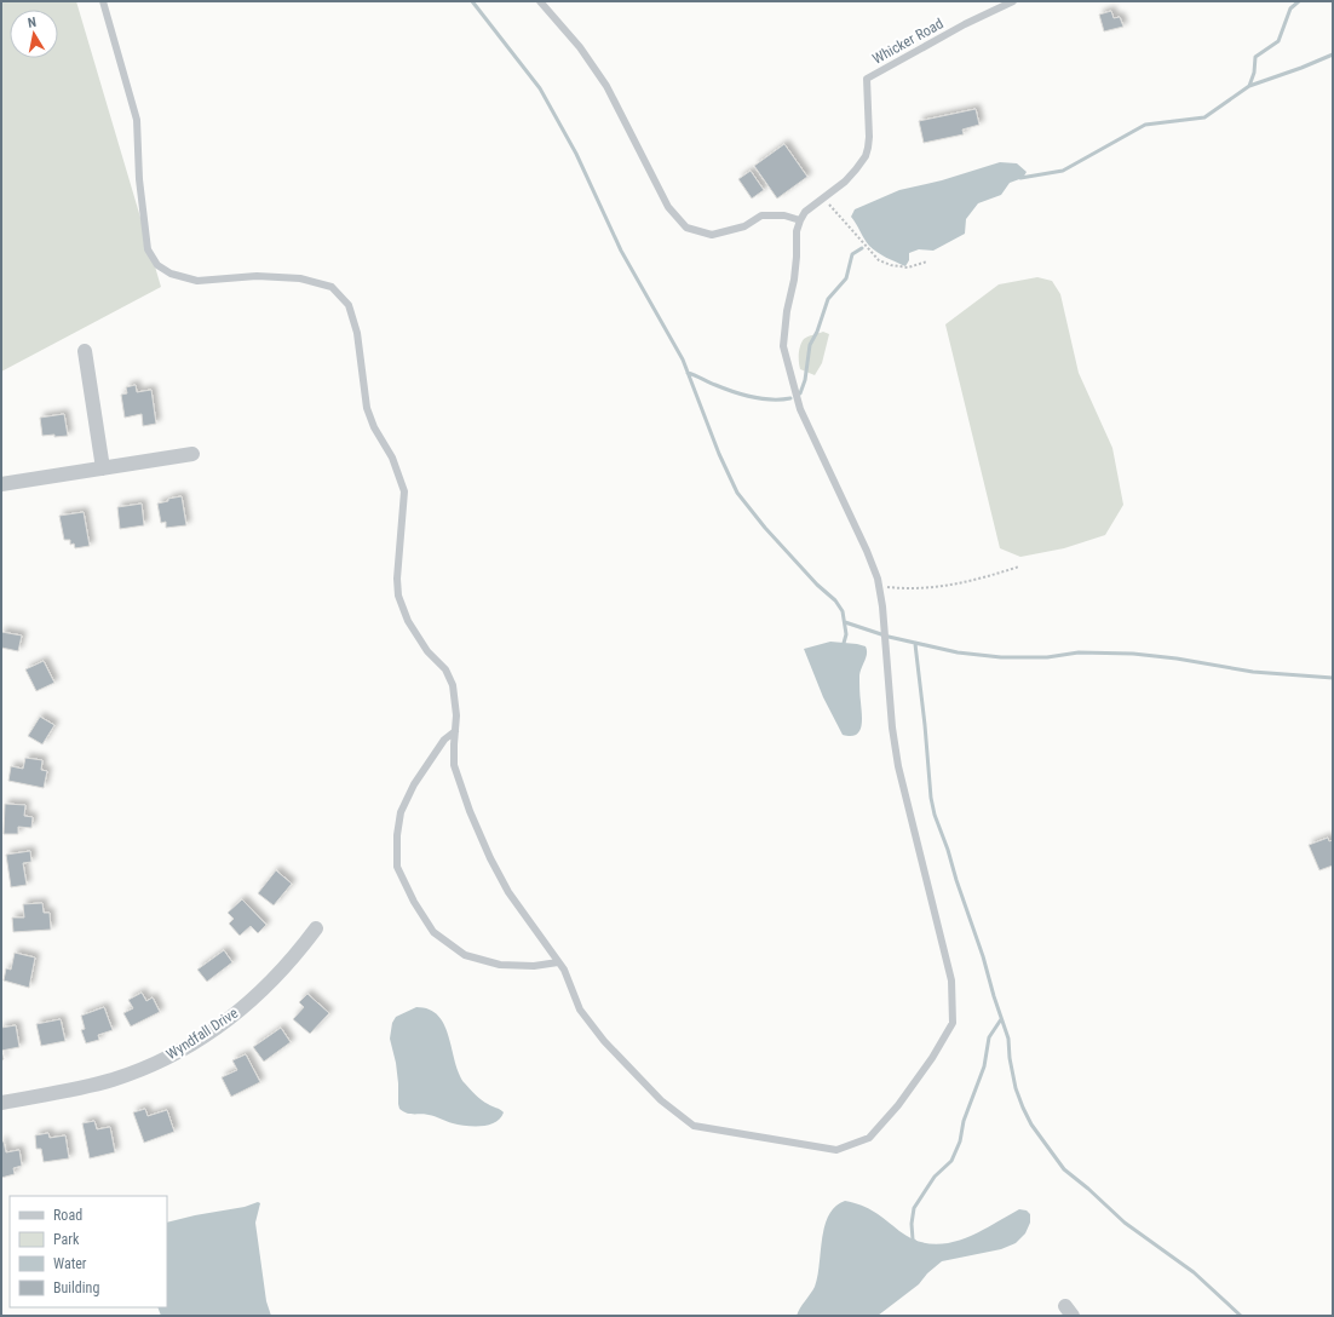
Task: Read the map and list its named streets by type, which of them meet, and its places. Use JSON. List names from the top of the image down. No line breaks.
{"streets":{"street":["Wyndfall Drive"],"lane":["Whicker Road"]},"legend":["Road","Park","Water","Building"],"north":"top"}
